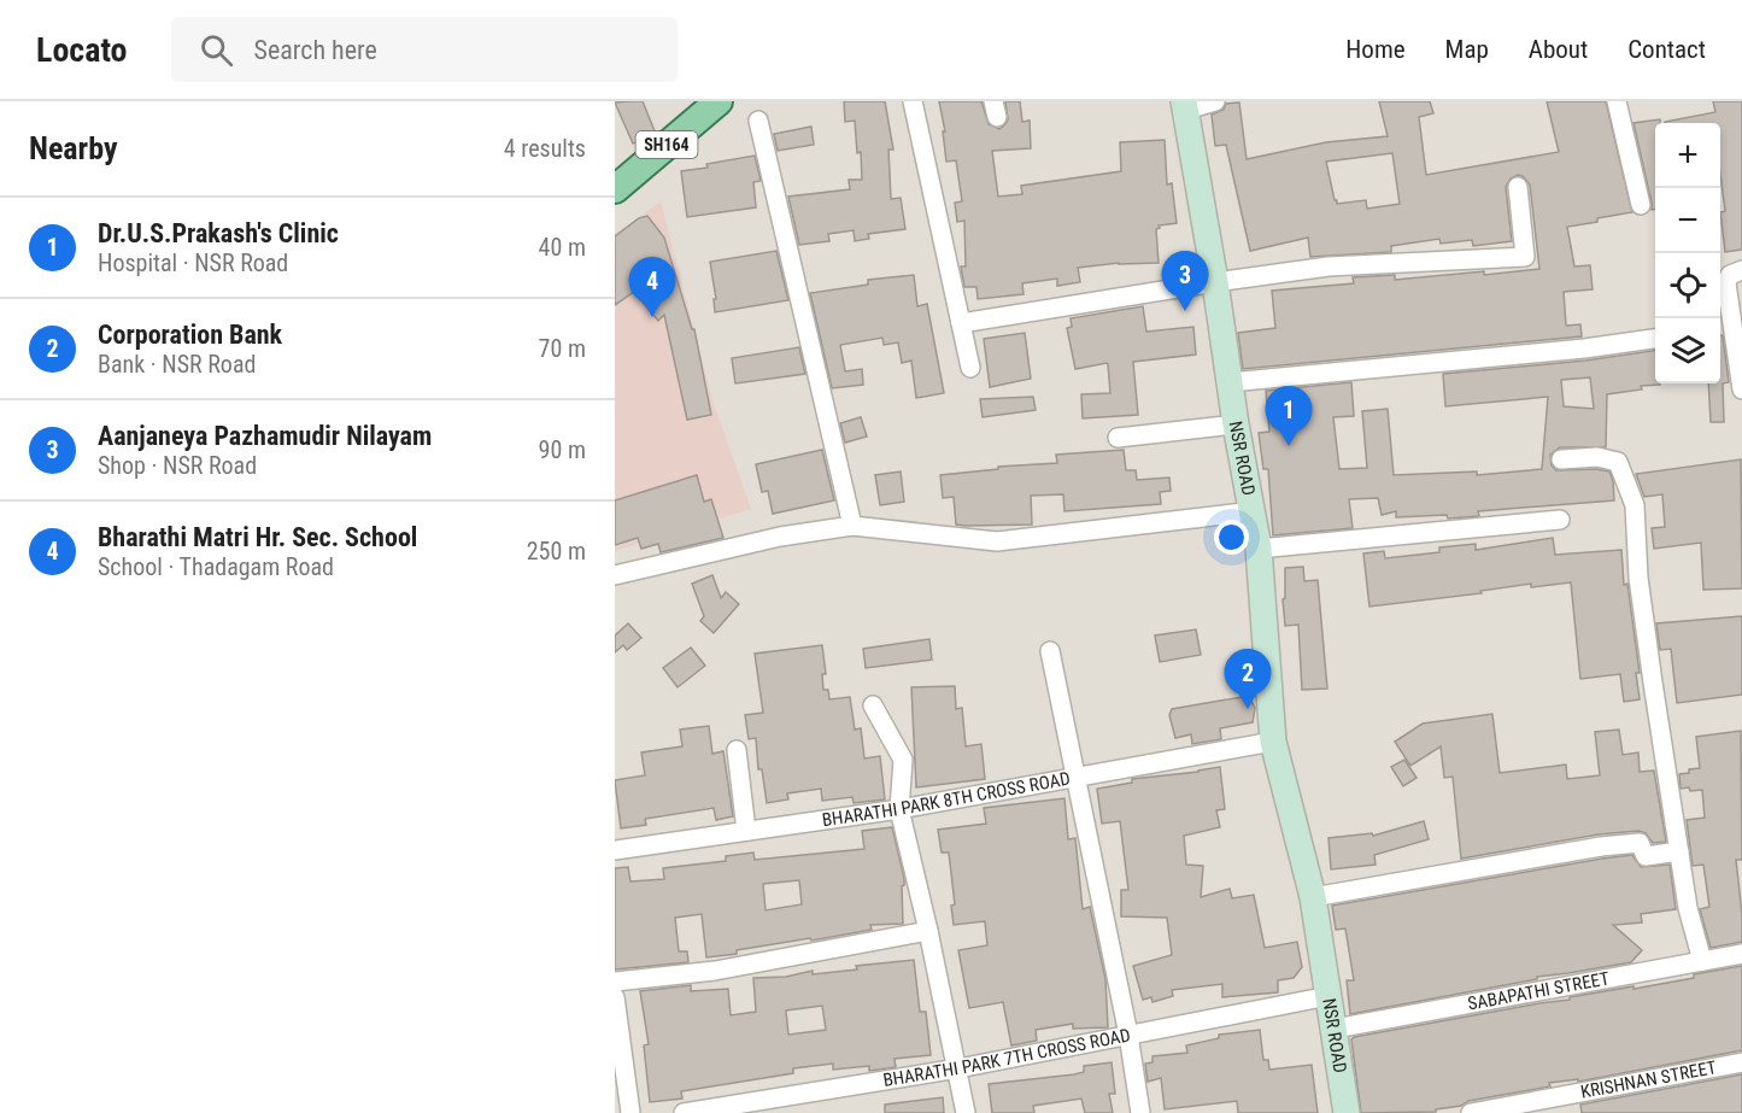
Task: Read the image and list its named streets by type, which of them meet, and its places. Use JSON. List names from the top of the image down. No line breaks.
{"streets":{"main road":["SH164","NSR ROAD"],"street":["BHARATHI PARK 8TH CROSS ROAD","SABAPATHI STREET","BHARATHI PARK 7TH CROSS ROAD","KRISHNAN STREET"]},"crossings":[["NSR ROAD","BHARATHI PARK 8TH CROSS ROAD"],["NSR ROAD","SABAPATHI STREET"],["NSR ROAD","BHARATHI PARK 7TH CROSS ROAD"]],"page":{"header":"Locato","search":"Search here","nav":["Home","Map","About","Contact"],"heading":["Nearby","4 results"],"map_buttons":["+","−"],"list":[{"mark":"1","name":"Dr.U.S.Prakash's Clinic","note":"Hospital · NSR Road","value":"40 m"},{"mark":"2","name":"Corporation Bank","note":"Bank · NSR Road","value":"70 m"},{"mark":"3","name":"Aanjaneya Pazhamudir Nilayam","note":"Shop · NSR Road","value":"90 m"},{"mark":"4","name":"Bharathi Matri Hr. Sec. School","note":"School · Thadagam Road","value":"250 m"}],"pins":["3","4","1","2"]}}
